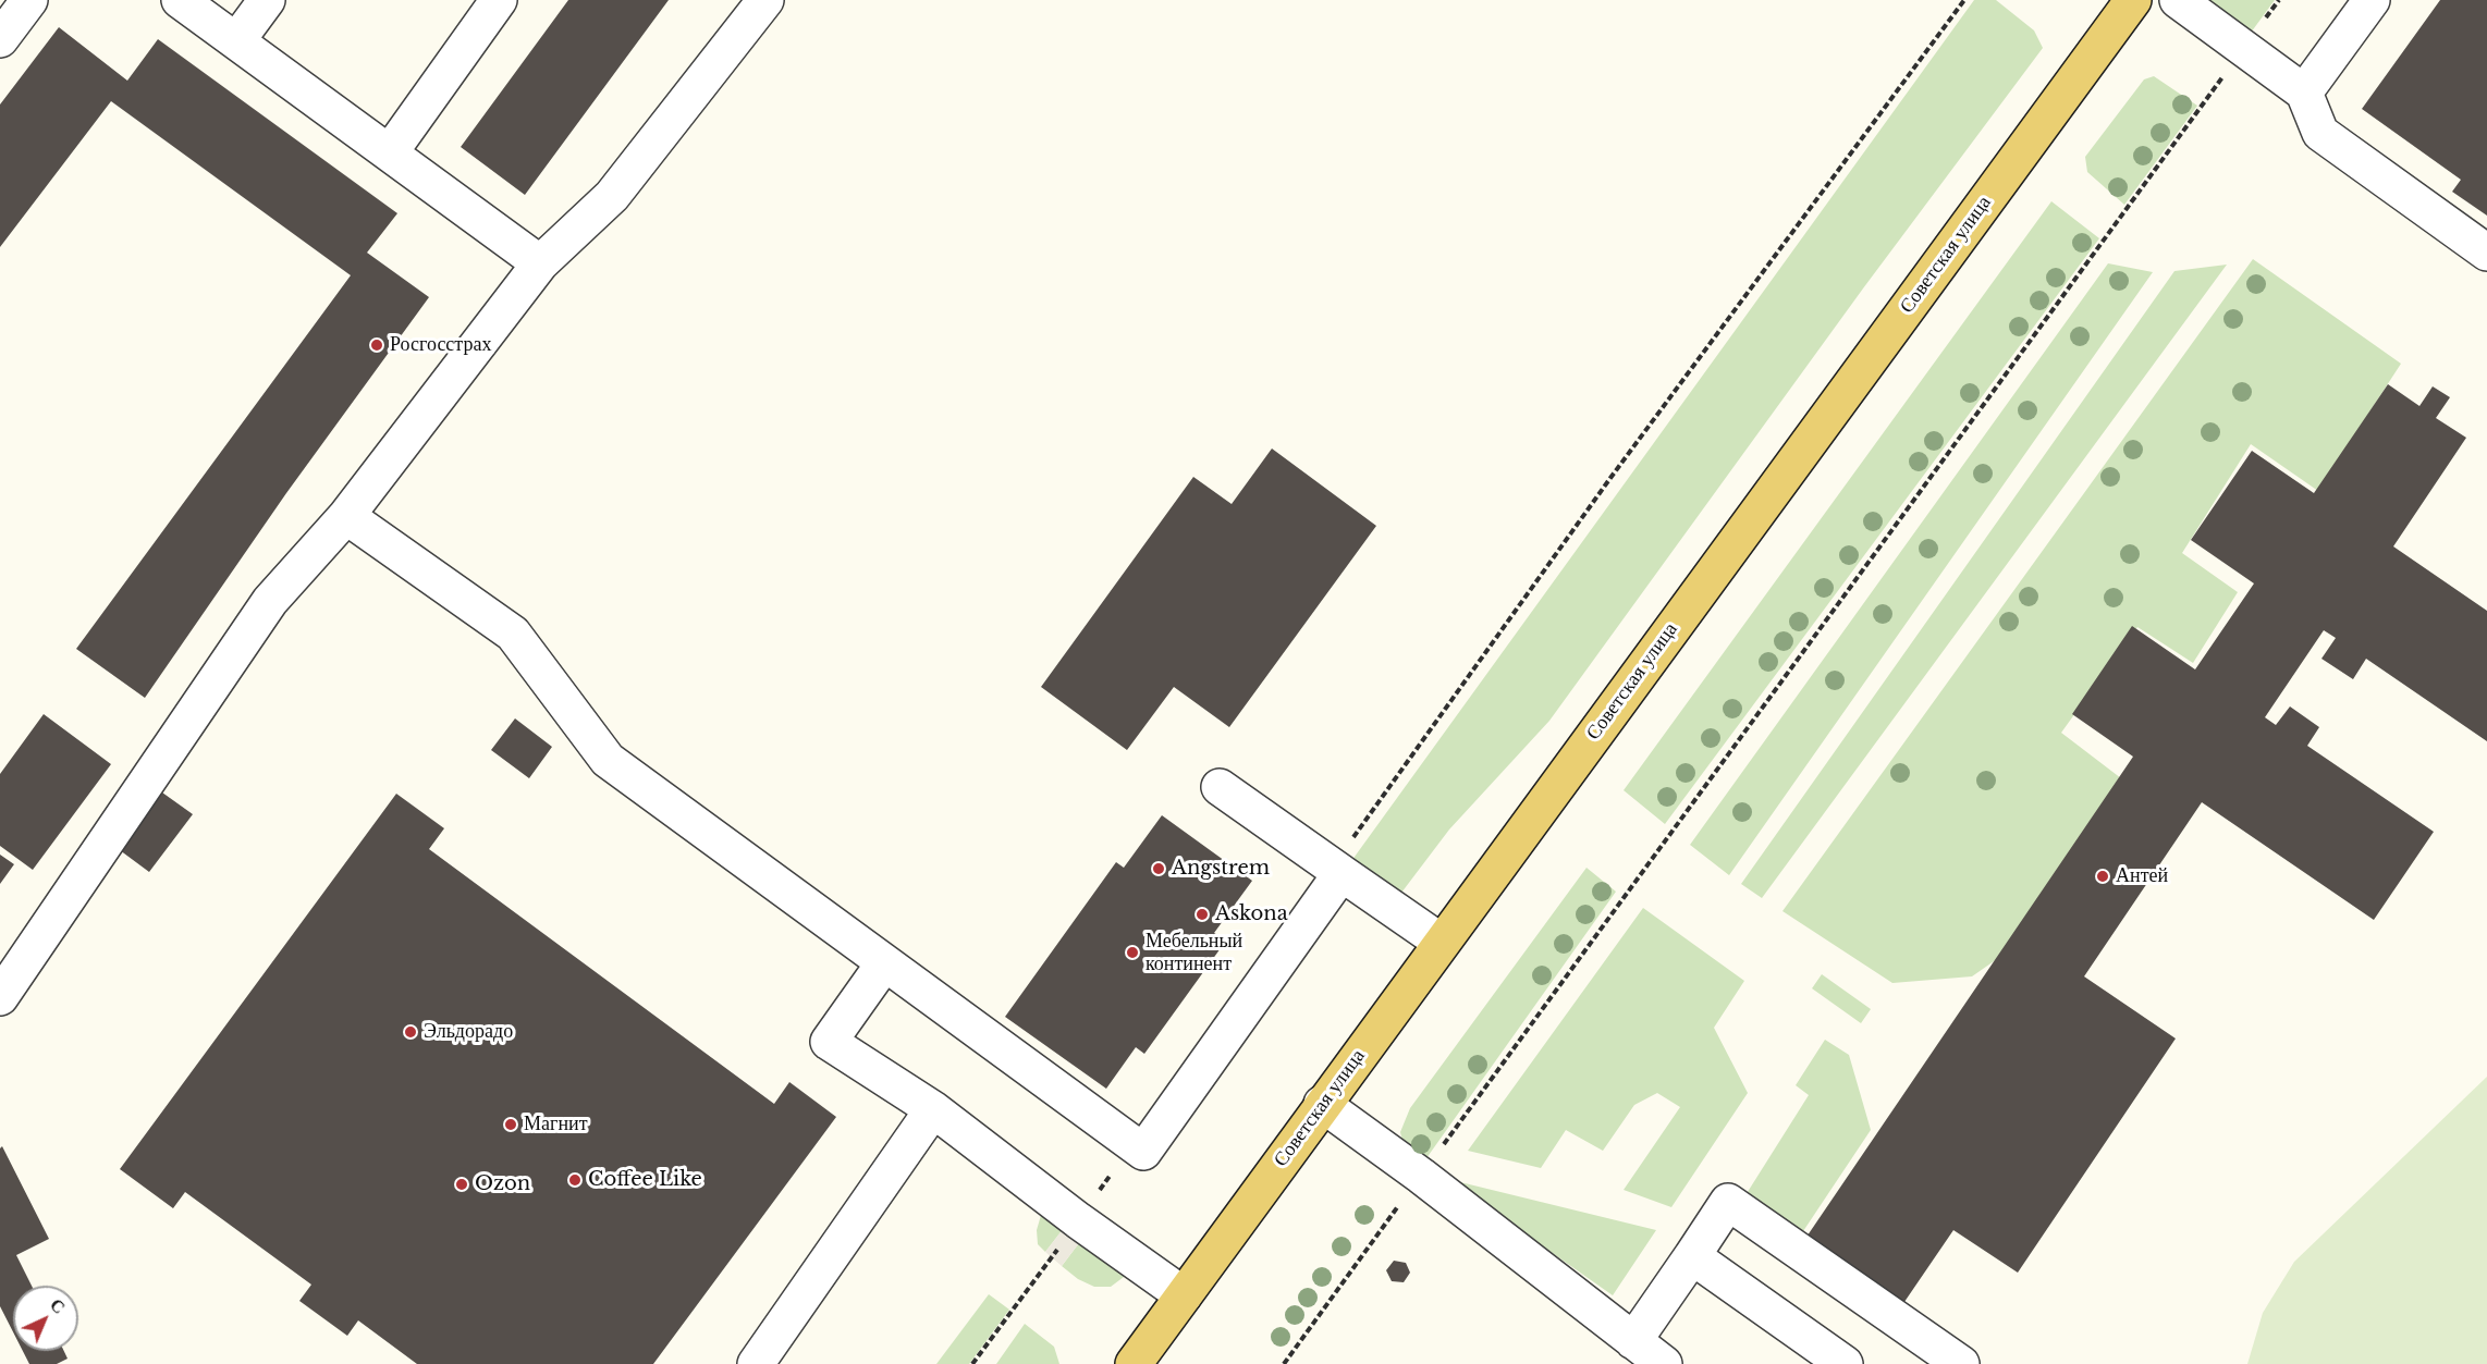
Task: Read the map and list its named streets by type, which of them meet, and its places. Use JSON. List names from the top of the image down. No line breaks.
{"streets":{"main road":["Советская улица"]},"places":["Росгосстрах","Angstrem","Антей","Askona","Мебельный континент","Эльдорадо","Магнит","Coffee Like","Ozon"],"north":"top right"}
